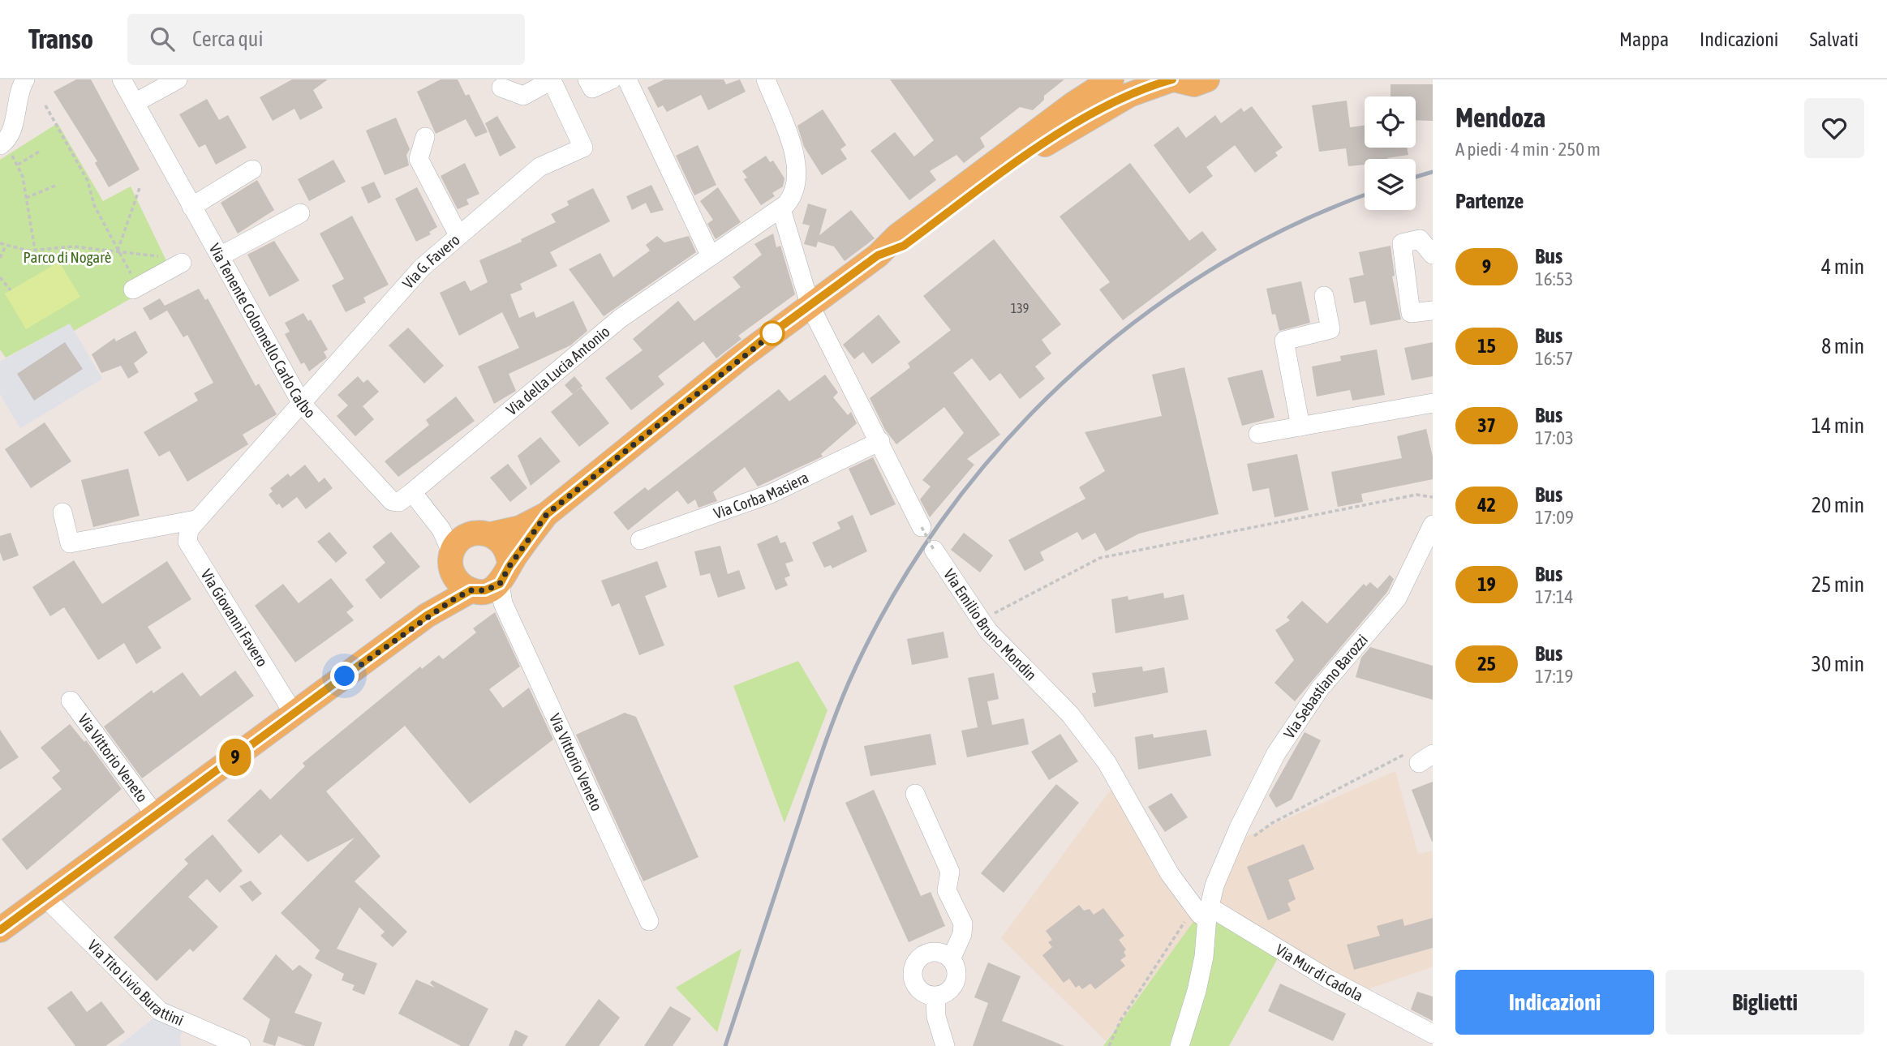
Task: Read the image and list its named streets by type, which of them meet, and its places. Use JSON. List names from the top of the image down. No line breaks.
{"streets":{"main road":["Via Vittorio Veneto"],"street":["Via G. Favero","Via Tenente Colonnello Carlo Calbo","Via della Lucia Antonio","Via Corba Masiera","Via Giovanni Favero","Via Emilio Bruno Mondin","Via Sebastiano Barozzi","Via Mur di Cadola","Via Tito Livio Burattini"]},"crossings":[["Via G. Favero","Via Tenente Colonnello Carlo Calbo"],["Via G. Favero","Via Giovanni Favero"],["Via Tenente Colonnello Carlo Calbo","Via della Lucia Antonio"],["Via Tenente Colonnello Carlo Calbo","Via Giovanni Favero"],["Via Giovanni Favero","Via Vittorio Veneto"],["Via Emilio Bruno Mondin","Via Sebastiano Barozzi"],["Via Emilio Bruno Mondin","Via Mur di Cadola"],["Via Sebastiano Barozzi","Via Mur di Cadola"],["Via Vittorio Veneto","Via Tito Livio Burattini"]],"parks":["Parco di Nogarè"],"lines":["bus line 9"],"house_numbers":["139"],"page":{"header":"Transo","search":"Cerca qui","nav":["Mappa","Indicazioni","Salvati"],"on_map":"9","heading":[["Mendoza","A piedi · 4 min · 250 m"],"Partenze"],"list":[{"mark":"9","name":"Bus","note":"16:53","value":"4 min"},{"mark":"15","name":"Bus","note":"16:57","value":"8 min"},{"mark":"37","name":"Bus","note":"17:03","value":"14 min"},{"mark":"42","name":"Bus","note":"17:09","value":"20 min"},{"mark":"19","name":"Bus","note":"17:14","value":"25 min"},{"mark":"25","name":"Bus","note":"17:19","value":"30 min"}],"buttons":["Indicazioni","Biglietti"]}}
